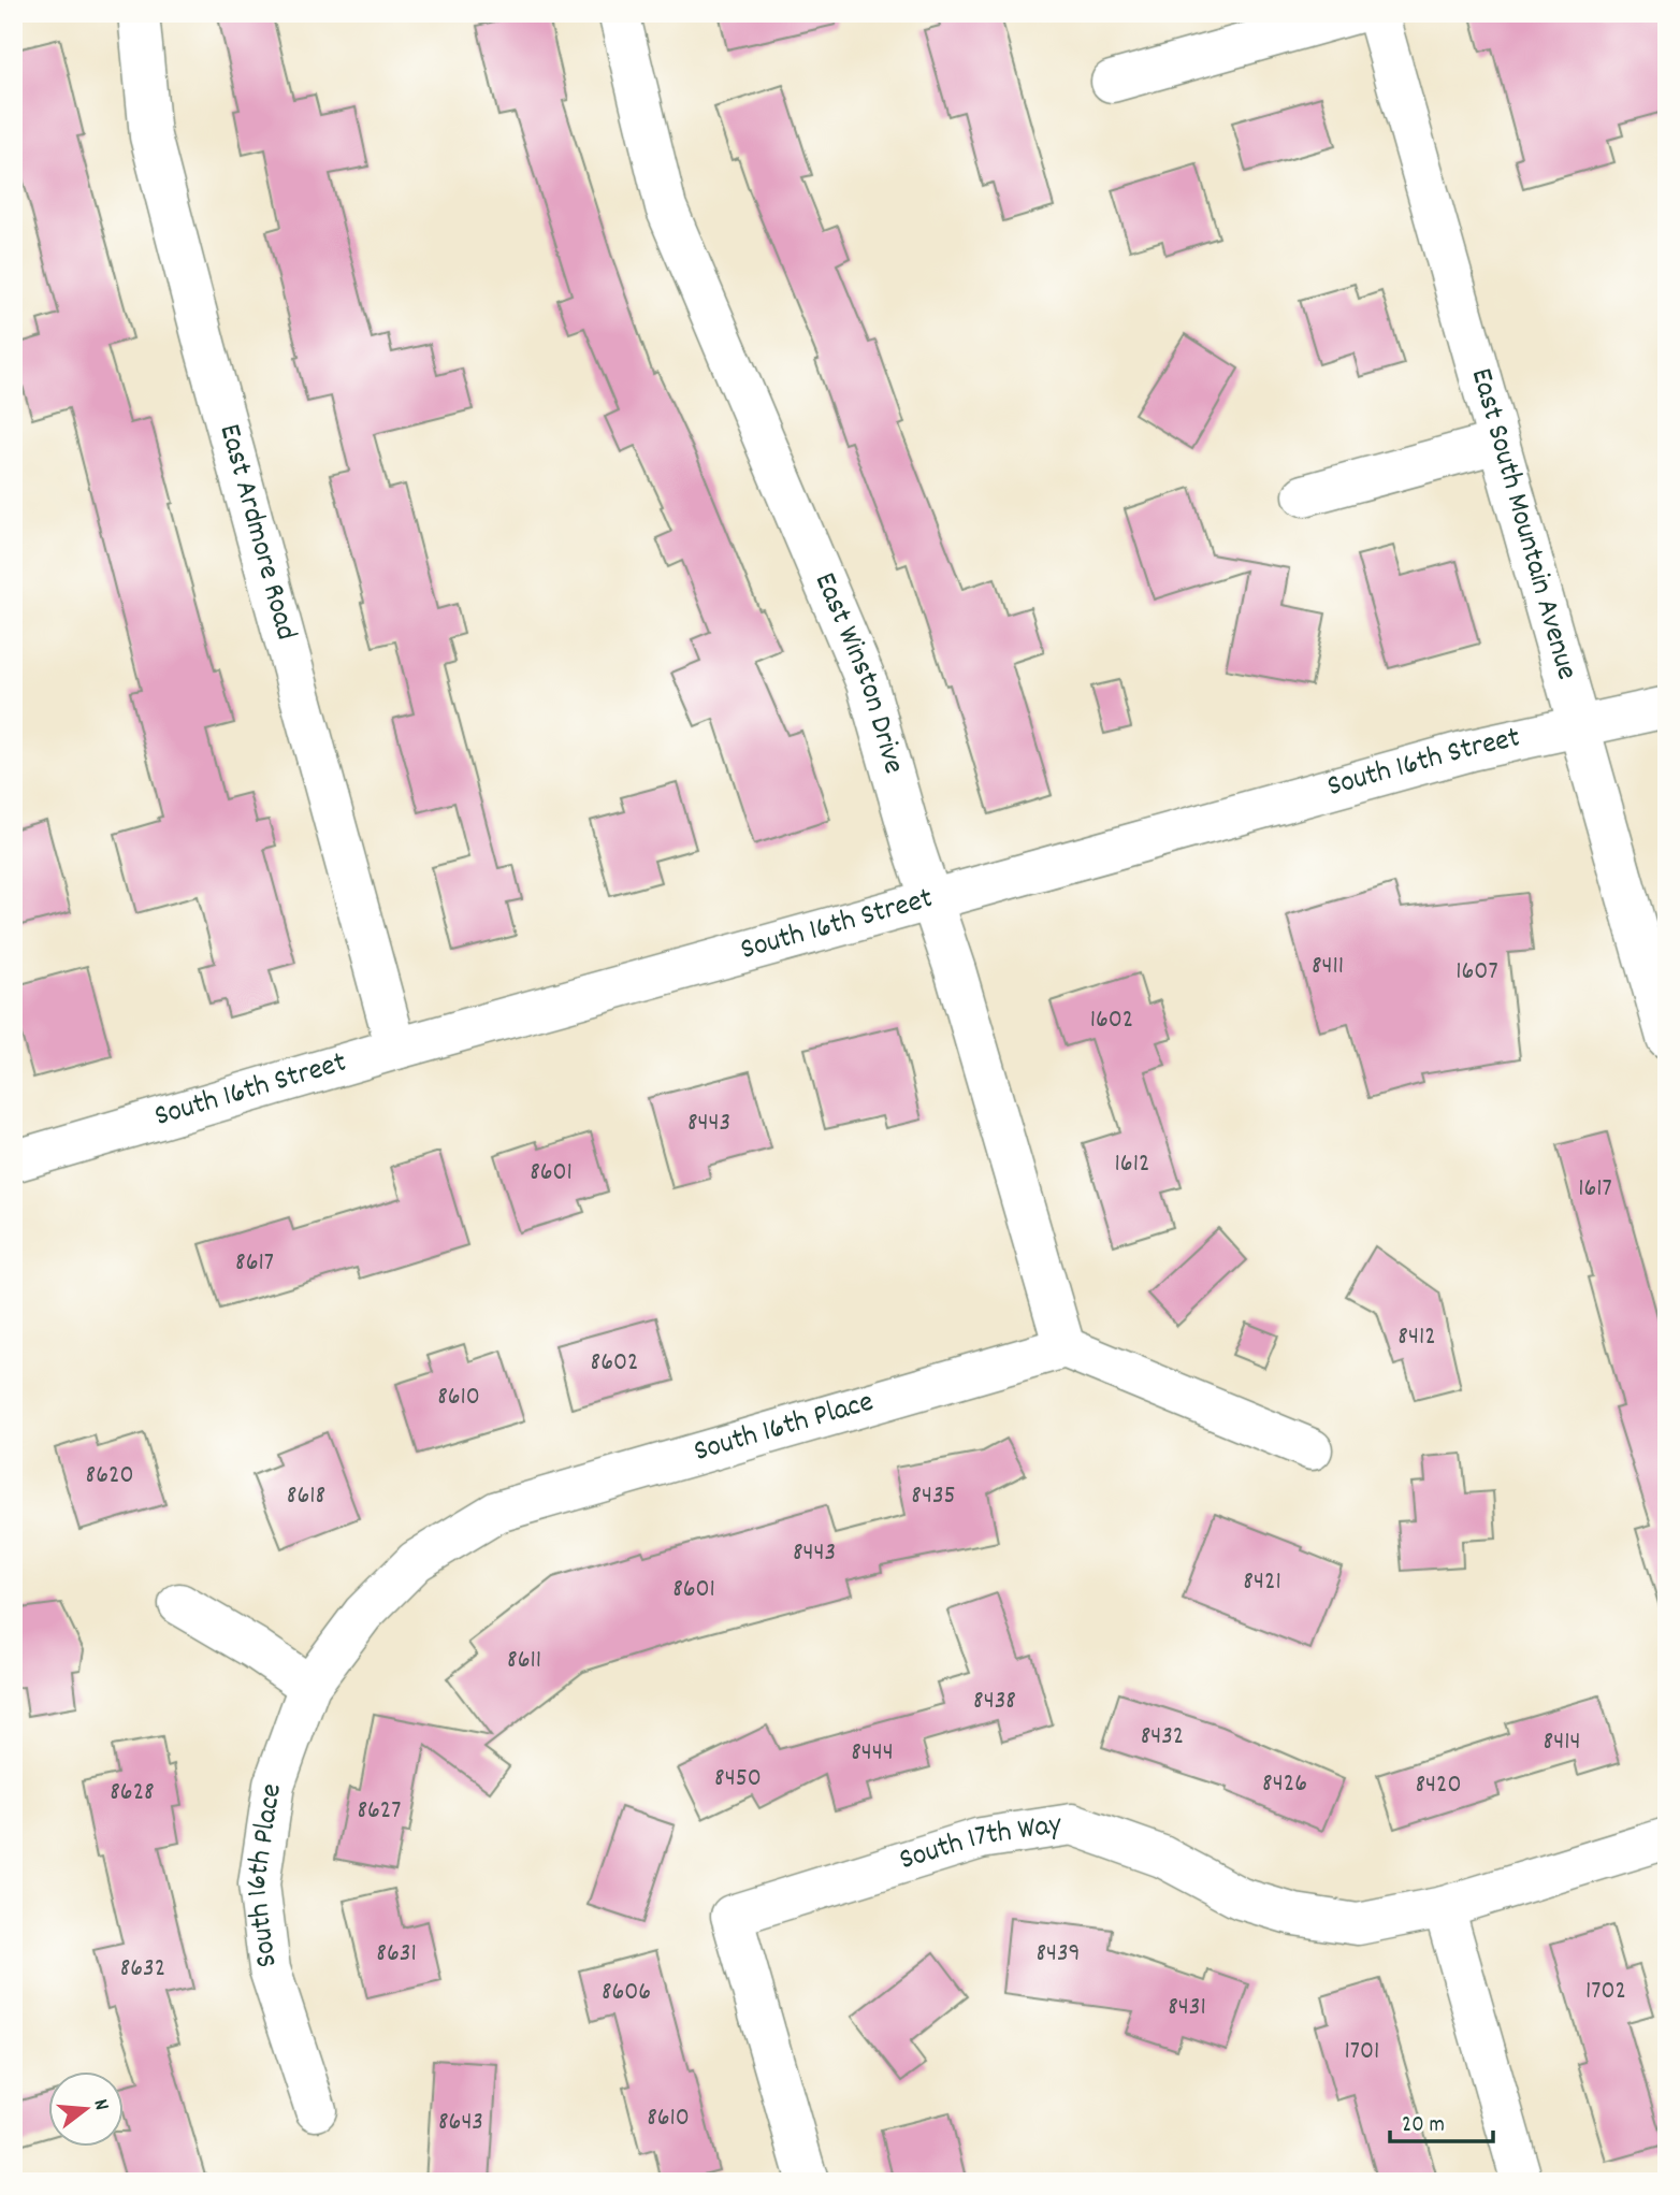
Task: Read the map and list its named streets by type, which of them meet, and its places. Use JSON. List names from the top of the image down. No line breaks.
{"streets":{"street":["East South Mountain Avenue","East Ardmore Road","East Winston Drive","South 16th Street","South 16th Place","South 17th Way"]},"crossings":[["East South Mountain Avenue","South 16th Street"],["East Ardmore Road","South 16th Street"],["East Winston Drive","South 16th Street"],["East Winston Drive","South 16th Place"]],"house_numbers":["8411","1607","1602","8443","1612","8601","1617","8617","8412","8602","8610","8620","8618","8435","8443","8421","8601","8611","8438","8432","8414","8444","8450","8426","8420","8628","8627","8631","8439","8632","1702","8606","8431","1701","8610","8643"],"scale_bar":"20 m","north":"right"}
